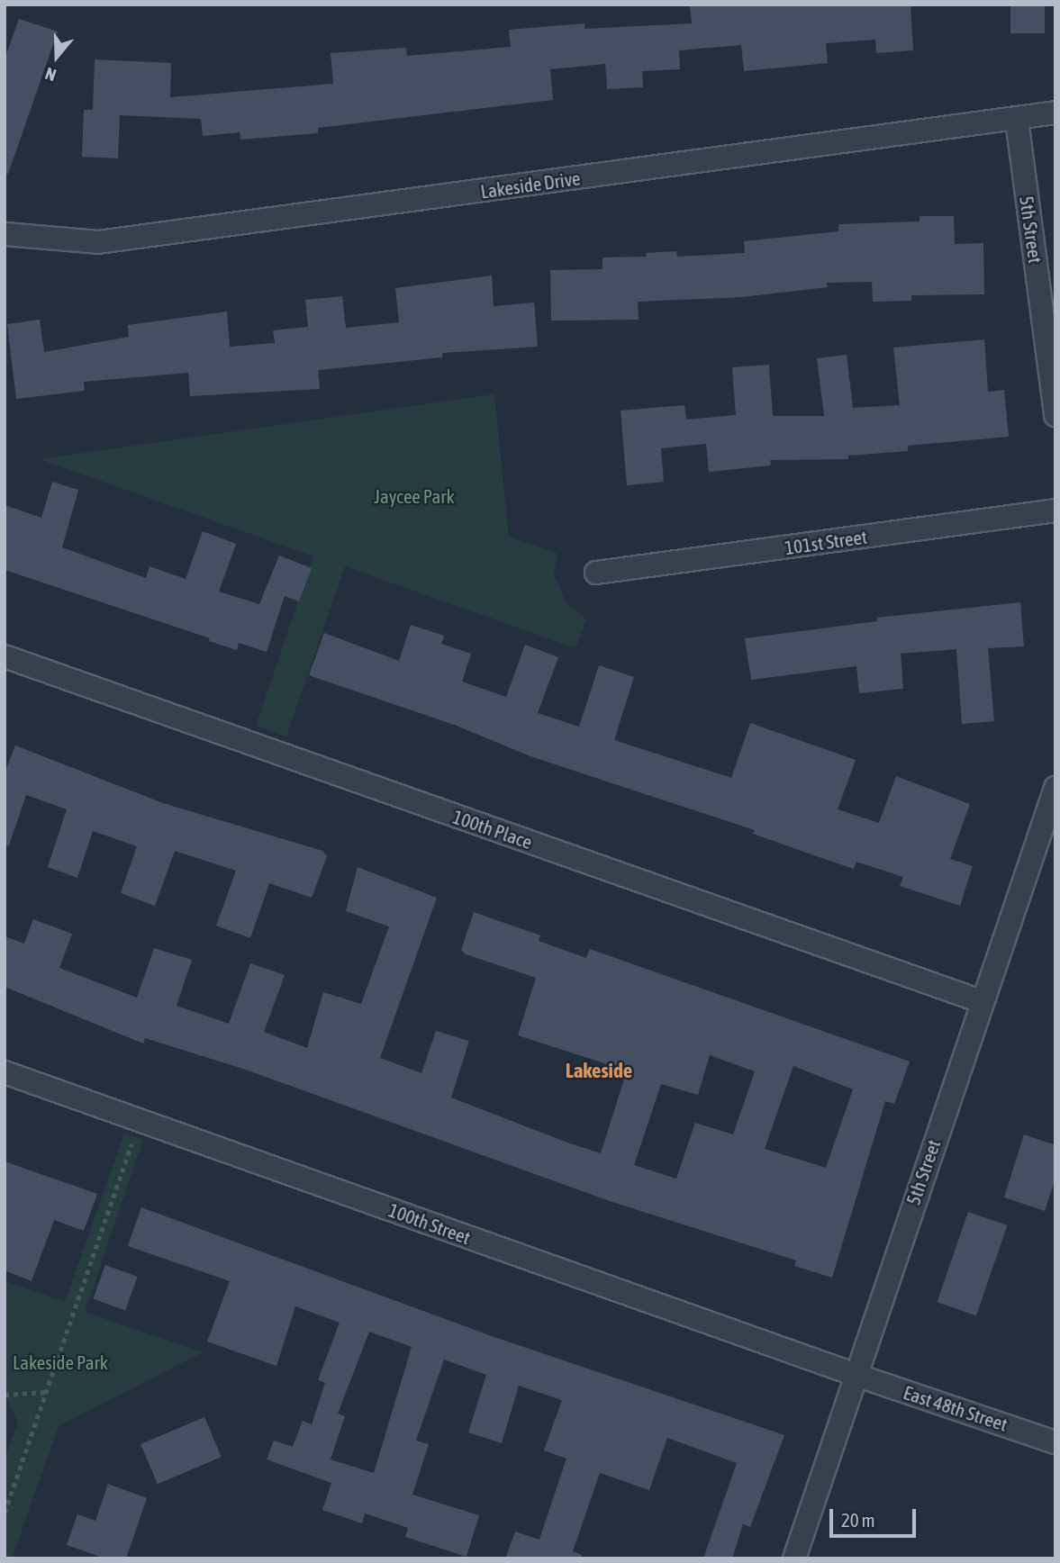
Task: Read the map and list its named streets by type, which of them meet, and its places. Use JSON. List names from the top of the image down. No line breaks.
{"streets":{"street":["Lakeside Drive","5th Street","101st Street","100th Place","100th Street","East 48th Street"]},"crossings":[["Lakeside Drive","5th Street"],["5th Street","100th Place"],["5th Street","100th Street"],["5th Street","East 48th Street"],["100th Street","East 48th Street"]],"districts":["Lakeside"],"parks":["Jaycee Park","Lakeside Park"],"scale_bar":"20 m","north":"bottom"}
